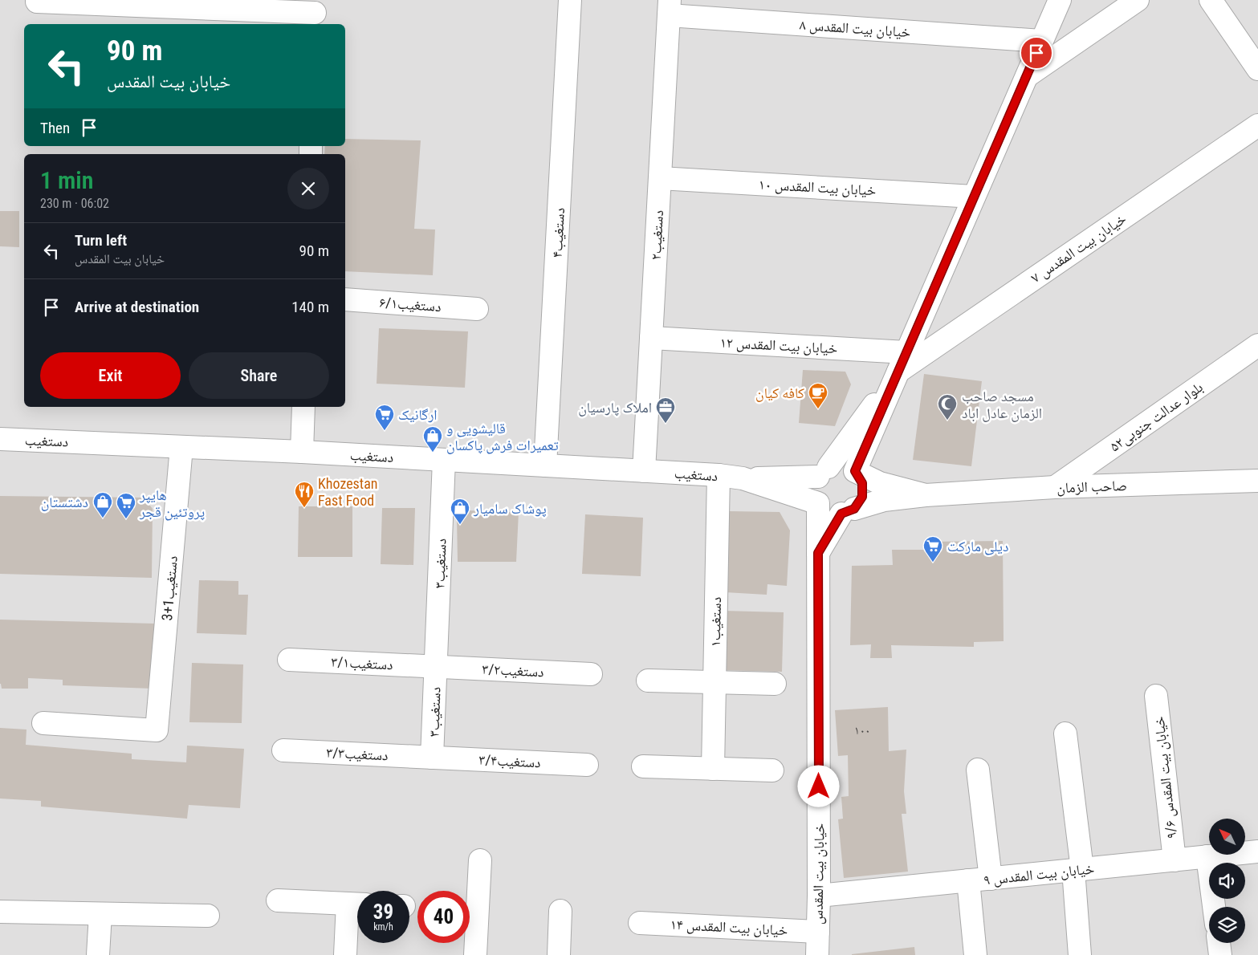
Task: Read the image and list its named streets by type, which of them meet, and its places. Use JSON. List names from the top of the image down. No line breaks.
{"streets":{"street":["خیابان بیت المقدس ۸","خیابان بیت المقدس ۱۰","دستغیب۴","۲دستغیب","خیابان بیت المقدس ۷","دستغیب۶/۱","خیابان بیت المقدس ۱۲","بلوار عدالت جنوبی۵۲","دستغیب","صاحب الزمان","دستغیب۳","3+1دستغیب","دستغیب۱","۳/۱دستغیب","۳/۲دستغیب","۳دستغیب","۳/۳دستغیب","۳/۴دستغیب","خیابان بیت المقدس ۹/۶","خیابان بیت المقدس","خیابان بیت المقدس ۹","خیابان بیت المقدس ۱۴"]},"crossings":[["خیابان بیت المقدس ۸","۲دستغیب"],["خیابان بیت المقدس ۸","خیابان بیت المقدس"],["خیابان بیت المقدس ۱۰","۲دستغیب"],["خیابان بیت المقدس ۱۰","خیابان بیت المقدس"],["دستغیب۴","دستغیب"],["۲دستغیب","خیابان بیت المقدس ۱۲"],["۲دستغیب","دستغیب"],["خیابان بیت المقدس ۷","خیابان بیت المقدس ۱۲"],["خیابان بیت المقدس ۷","خیابان بیت المقدس"],["خیابان بیت المقدس ۱۲","خیابان بیت المقدس"],["بلوار عدالت جنوبی۵۲","صاحب الزمان"],["دستغیب","دستغیب۳"],["دستغیب","3+1دستغیب"],["دستغیب","دستغیب۱"],["صاحب الزمان","خیابان بیت المقدس"],["دستغیب۳","۳/۱دستغیب"],["دستغیب۳","۳/۲دستغیب"],["دستغیب۳","۳دستغیب"],["۳/۱دستغیب","۳/۲دستغیب"],["۳/۱دستغیب","۳دستغیب"],["۳/۲دستغیب","۳دستغیب"],["۳دستغیب","۳/۳دستغیب"],["۳دستغیب","۳/۴دستغیب"],["۳/۳دستغیب","۳/۴دستغیب"],["خیابان بیت المقدس ۹/۶","خیابان بیت المقدس ۹"],["خیابان بیت المقدس","خیابان بیت المقدس ۹"],["خیابان بیت المقدس","خیابان بیت المقدس ۱۴"]],"places":{"cafe":["کافه کیان"],"mosque":["مسجد صاحب الزمان عادل اباد"],"office":["املاک پارسیان"],"supermarket":["ارگانیک","هایپر پروتئین قجر","دیلی مارکت"],"shop":["قالیشویی و تعمیرات فرش پاکسان","دشتستان","پوشاک سامیار"],"restaurant":["Khozestan Fast Food"]},"house_numbers":["۱۰۰"],"north":"top left","page":{"turn":["90 m","خیابان بیت المقدس"],"then":"Then","heading":["1 min","230 m · 06:02"],"list":[{"name":"Turn left","note":"خیابان بیت المقدس","value":"90 m"},{"name":"Arrive at destination","value":"140 m"}],"buttons":["Exit","Share"],"speed":"39 km/h","limit":"40"}}
